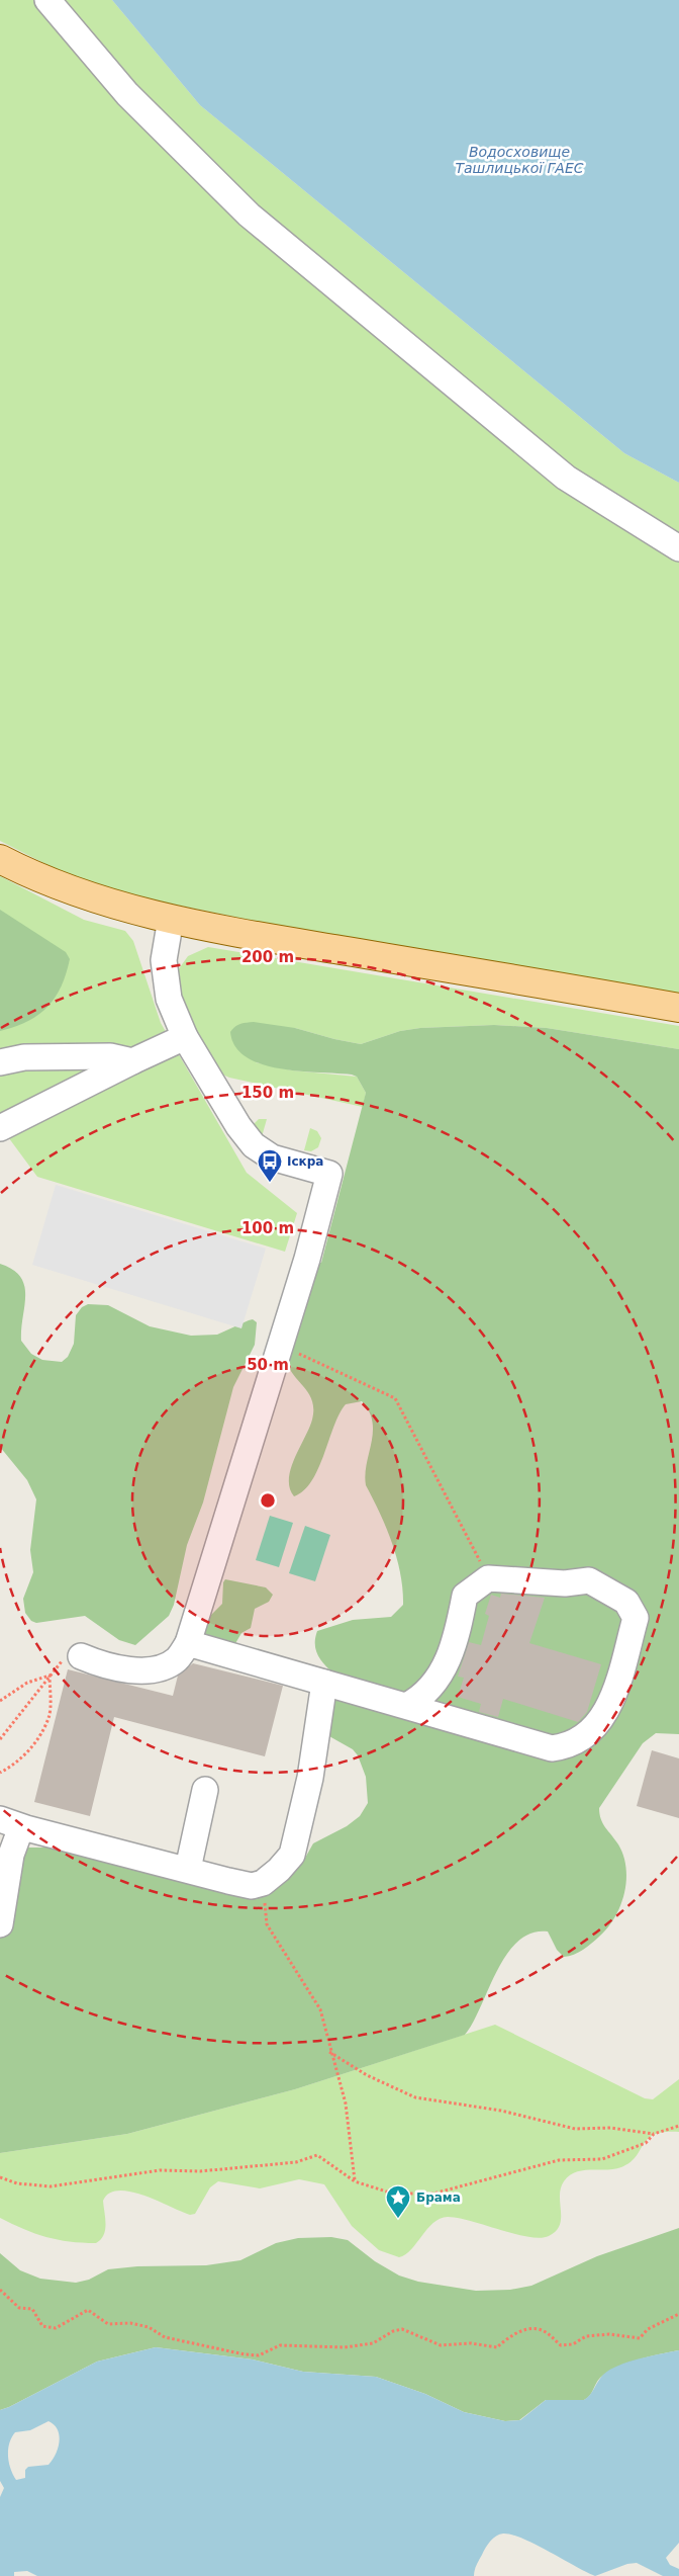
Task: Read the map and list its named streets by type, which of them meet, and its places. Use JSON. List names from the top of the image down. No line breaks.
{"water":["Водосховище Ташлицької ГАЕС"],"places":{"bus stop":["Іскра"],"place":["Брама"]},"rings":["200 m","150 m","100 m","50 m"]}
